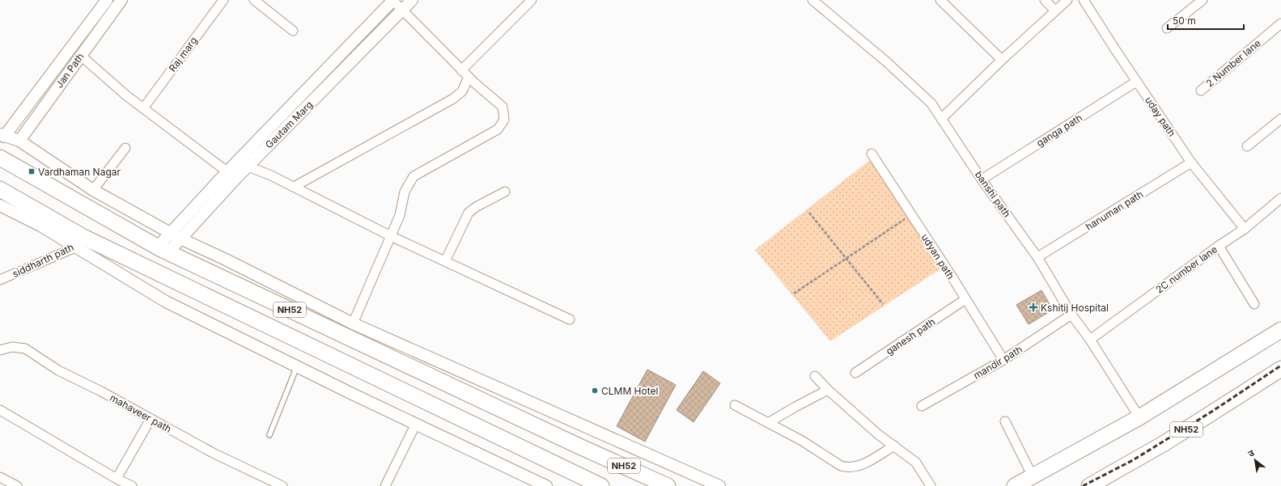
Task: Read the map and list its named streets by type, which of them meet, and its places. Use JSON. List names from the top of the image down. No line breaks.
{"streets":{"highway":["NH52"],"street":["Raj marg","2 Number lane","Jan Path","uday path","Gautam Marg","ganga path","banshi path","hanuman path","udyan path","siddharth path","2C number lane","ganesh path","mandir path","mahaveer path"]},"crossings":[["uday path","ganga path"],["uday path","hanuman path"],["uday path","2C number lane"],["Gautam Marg","NH52"],["ganga path","banshi path"],["banshi path","hanuman path"],["banshi path","2C number lane"],["banshi path","mandir path"],["udyan path","ganesh path"],["udyan path","mandir path"],["siddharth path","NH52"]],"places":{"transit":["Vardhaman Nagar"],"health":["Kshitij Hospital"],"other":["CLMM Hotel"]},"scale_bar":"50 m","north":"top left"}
